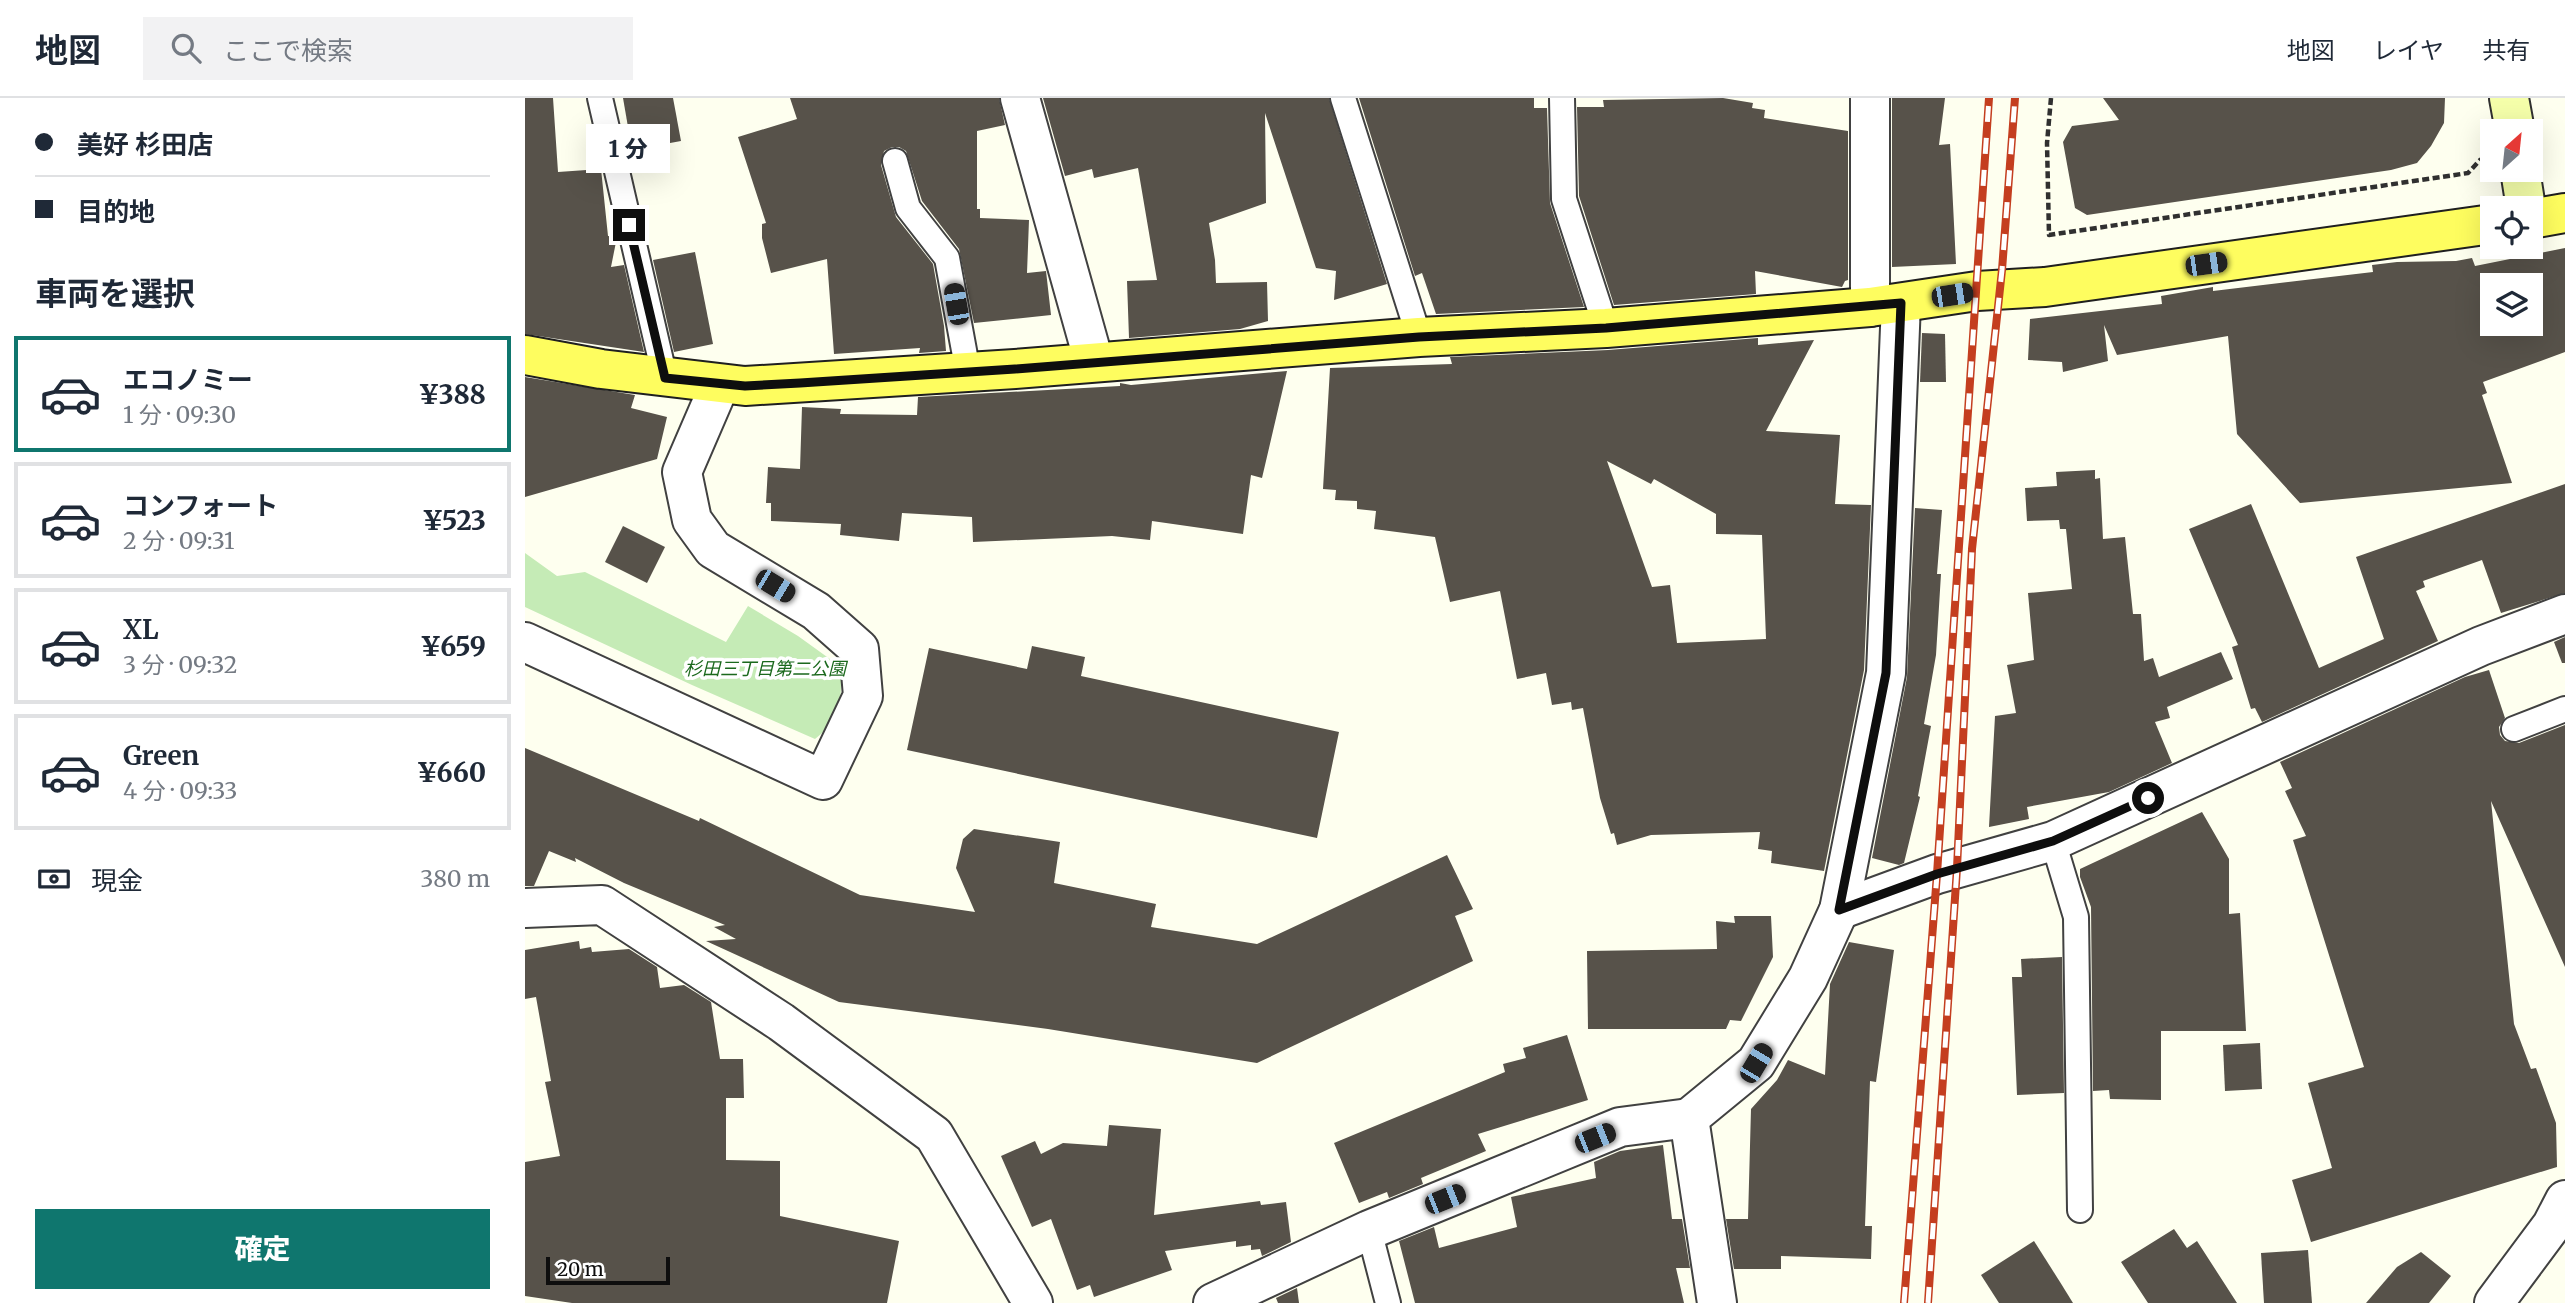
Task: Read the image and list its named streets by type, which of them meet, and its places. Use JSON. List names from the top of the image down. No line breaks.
{"parks":["杉田三丁目第二公園"],"scale_bar":"20 m","north":"top right","page":{"header":"地図","search":"ここで検索","nav":["地図","レイヤ","共有"],"banner":["美好 杉田店","目的地"],"bubble":"1 分","heading":"車両を選択","list":[{"name":"エコノミー","note":"1 分 · 09:30","value":"¥388"},{"name":"コンフォート","note":"2 分 · 09:31","value":"¥523"},{"name":"XL","note":"3 分 · 09:32","value":"¥659"},{"name":"Green","note":"4 分 · 09:33","value":"¥660"}],"pay":["現金","380 m"],"buttons":"確定","scale":"20 m"}}
